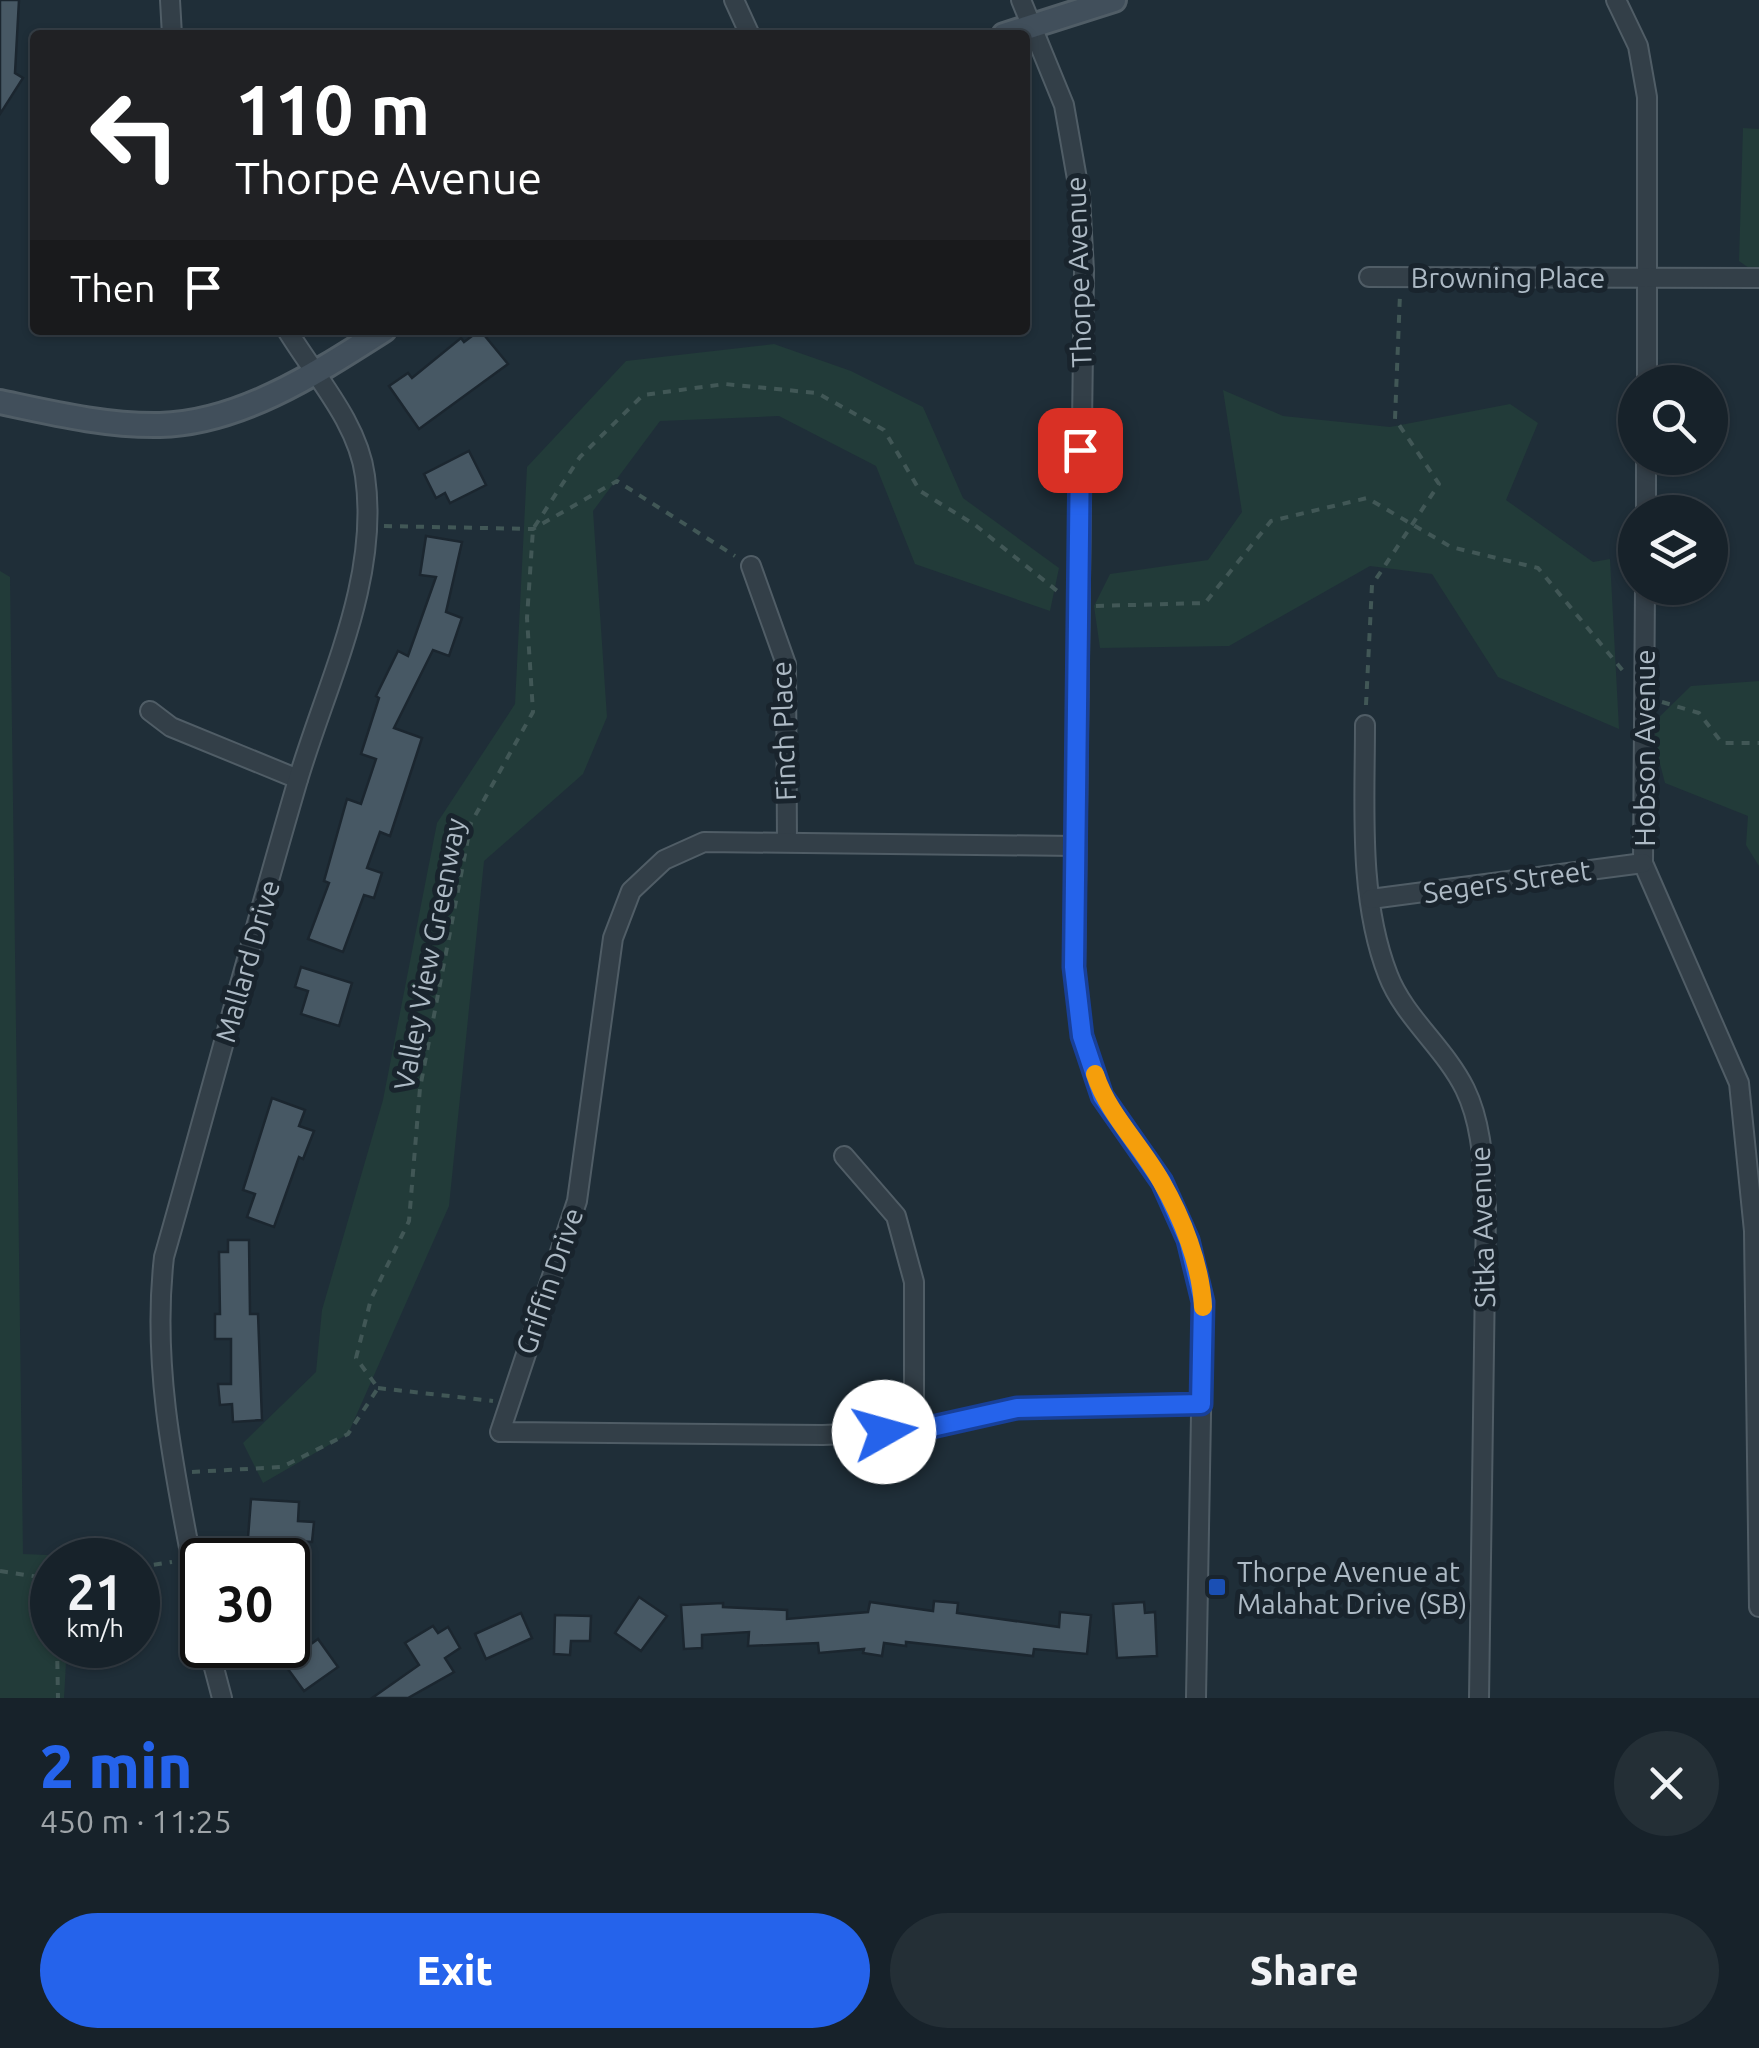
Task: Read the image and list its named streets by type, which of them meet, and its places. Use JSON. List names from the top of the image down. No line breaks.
{"streets":{"street":["Thorpe Avenue","Browning Place","Finch Place","Hobson Avenue","Segers Street","Mallard Drive","Sitka Avenue","Griffin Drive"],"path":["Valley View Greenway"]},"crossings":[["Thorpe Avenue","Valley View Greenway"],["Thorpe Avenue","Griffin Drive"],["Finch Place","Griffin Drive"],["Hobson Avenue","Segers Street"],["Segers Street","Sitka Avenue"]],"places":{"transit":["Thorpe Avenue at Malahat Drive (SB)"]},"page":{"turn":["110 m","Thorpe Avenue"],"then":"Then","speed":"21 km/h","limit":"30","heading":["2 min","450 m · 11:25"],"buttons":["Exit","Share"]}}
